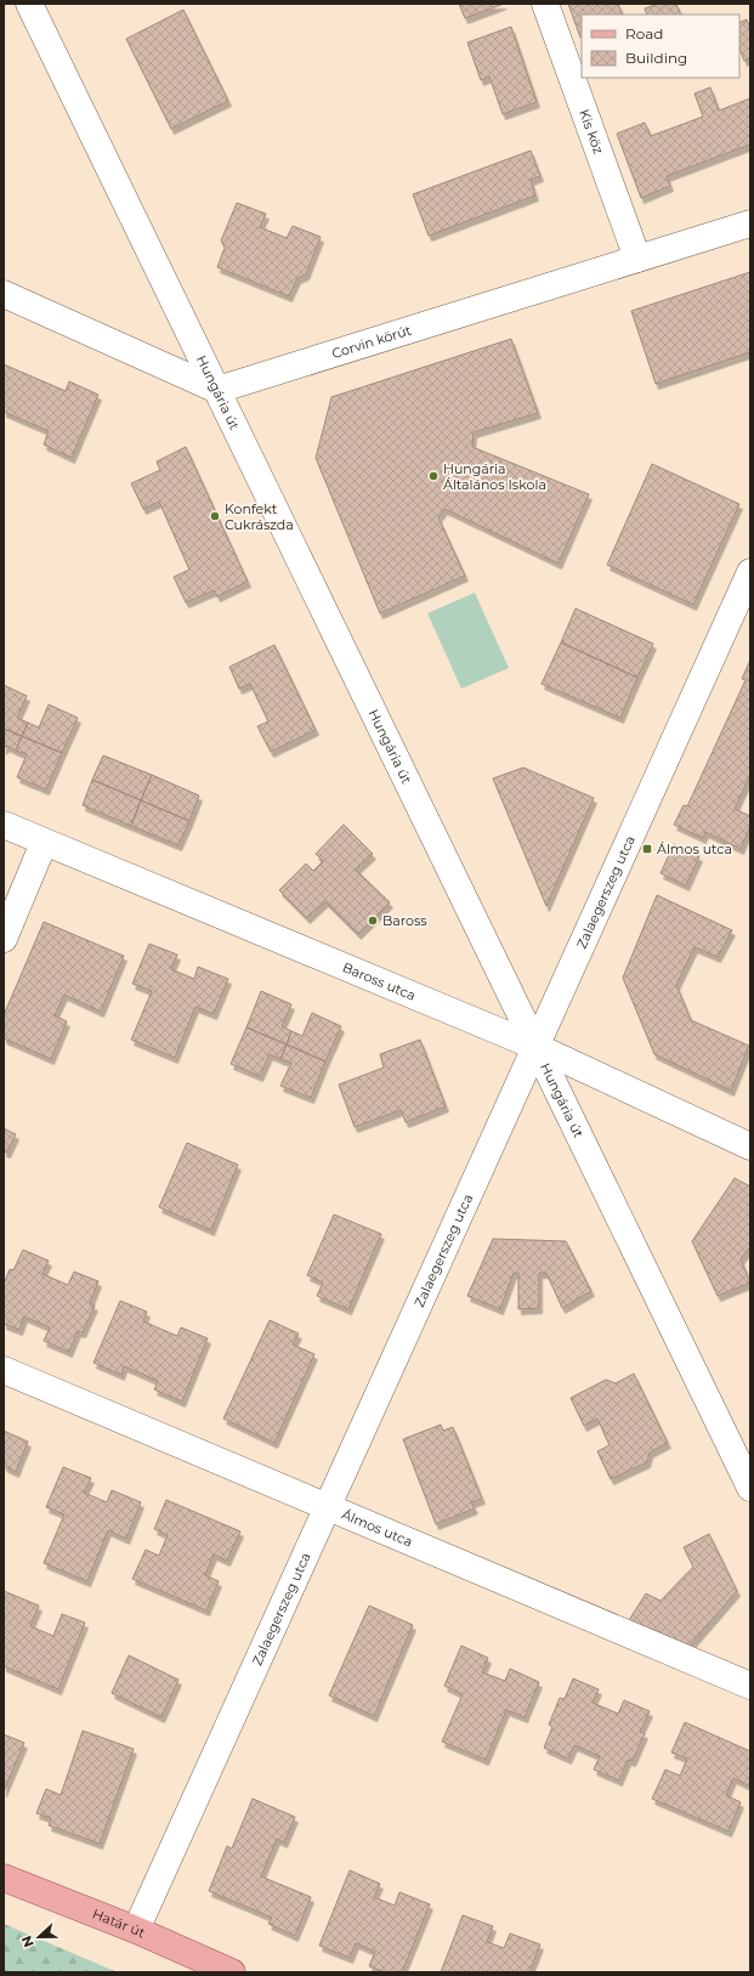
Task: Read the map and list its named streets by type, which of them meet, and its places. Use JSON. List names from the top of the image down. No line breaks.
{"streets":{"main road":["Határ út"],"street":["Kis köz","Corvin körút","Hungária út","Zalaegerszeg utca","Baross utca","Álmos utca"]},"crossings":[["Kis köz","Corvin körút"],["Corvin körút","Hungária út"],["Hungária út","Zalaegerszeg utca"],["Hungária út","Baross utca"],["Zalaegerszeg utca","Baross utca"],["Zalaegerszeg utca","Álmos utca"],["Zalaegerszeg utca","Határ út"]],"places":{"other":["Hungária Általános Iskola","Konfekt Cukrászda","Baross"],"transit":["Álmos utca"]},"legend":["Road","Building"],"north":"left"}
